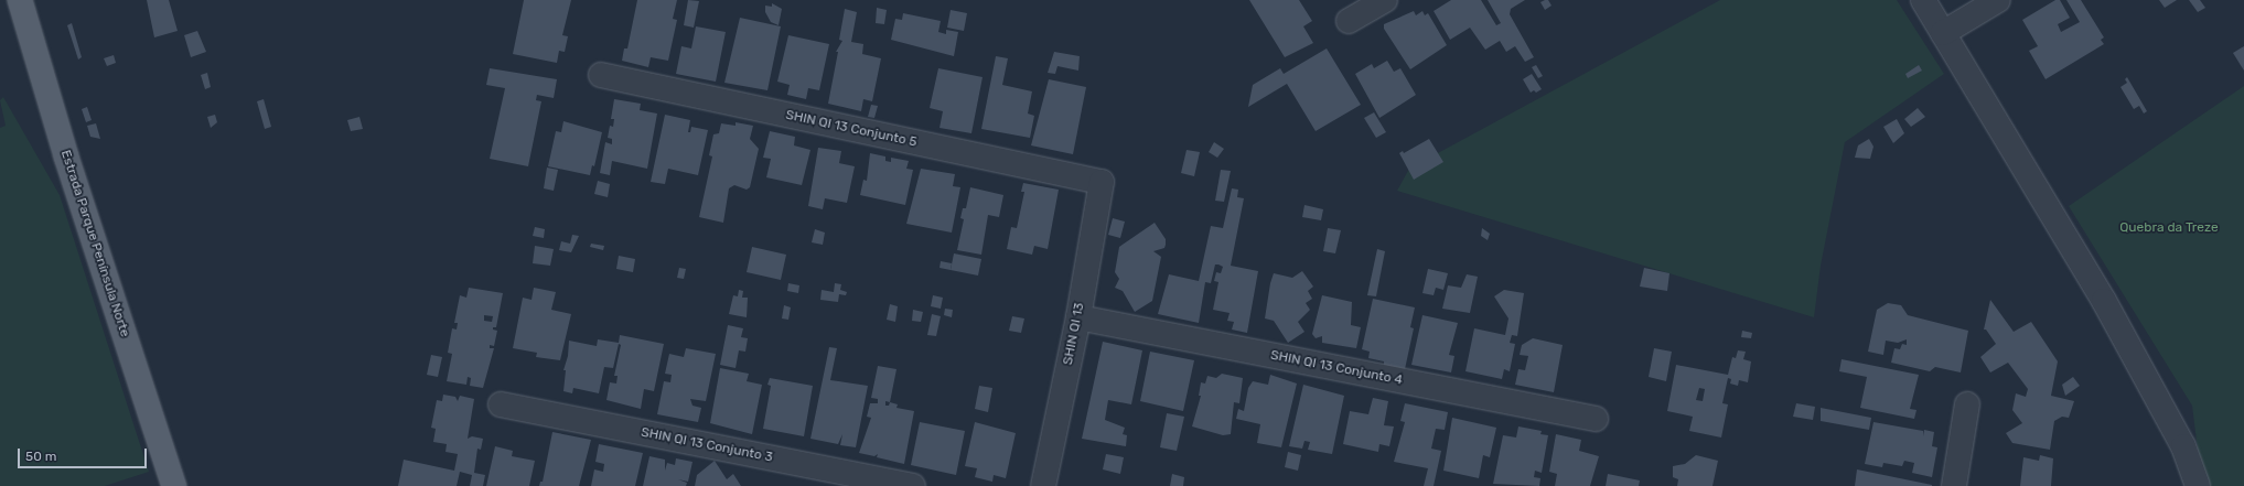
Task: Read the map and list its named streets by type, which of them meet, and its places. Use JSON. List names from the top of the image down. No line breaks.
{"streets":{"main road":["Estrada Parque Península Norte"],"street":["SHIN QI 13 Conjunto 5","SHIN QI 13","SHIN QI 13 Conjunto 4","SHIN QI 13 Conjunto 3"]},"crossings":[["SHIN QI 13 Conjunto 5","SHIN QI 13"],["SHIN QI 13","SHIN QI 13 Conjunto 4"]],"parks":["Quebra da Treze"],"scale_bar":"50 m"}
